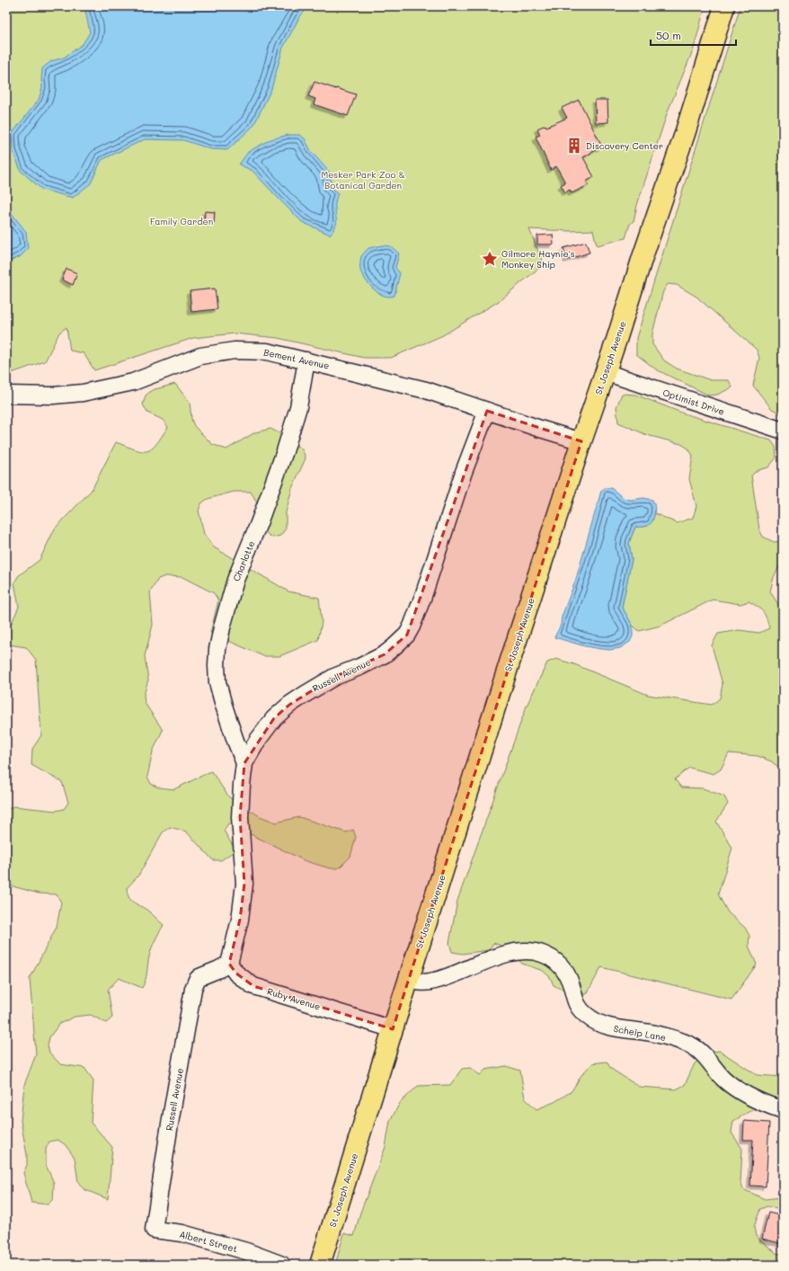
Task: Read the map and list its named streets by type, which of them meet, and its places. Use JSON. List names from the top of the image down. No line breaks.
{"streets":{"main road":["St Joseph Avenue"],"street":["Bement Avenue","Optimist Drive","Charlotte","Russell Avenue","Ruby Avenue","Scheip Lane","Albert Street"]},"crossings":[["St Joseph Avenue","Bement Avenue"],["St Joseph Avenue","Optimist Drive"],["St Joseph Avenue","Ruby Avenue"],["St Joseph Avenue","Scheip Lane"],["Bement Avenue","Charlotte"],["Bement Avenue","Russell Avenue"],["Charlotte","Russell Avenue"],["Russell Avenue","Ruby Avenue"],["Russell Avenue","Albert Street"]],"parks":["Mesker Park Zoo & Botanical Garden","Family Garden"],"places":{"building":["Discovery Center"],"place":["Gilmore Haynie's Monkey Ship"]},"scale_bar":"50 m"}
